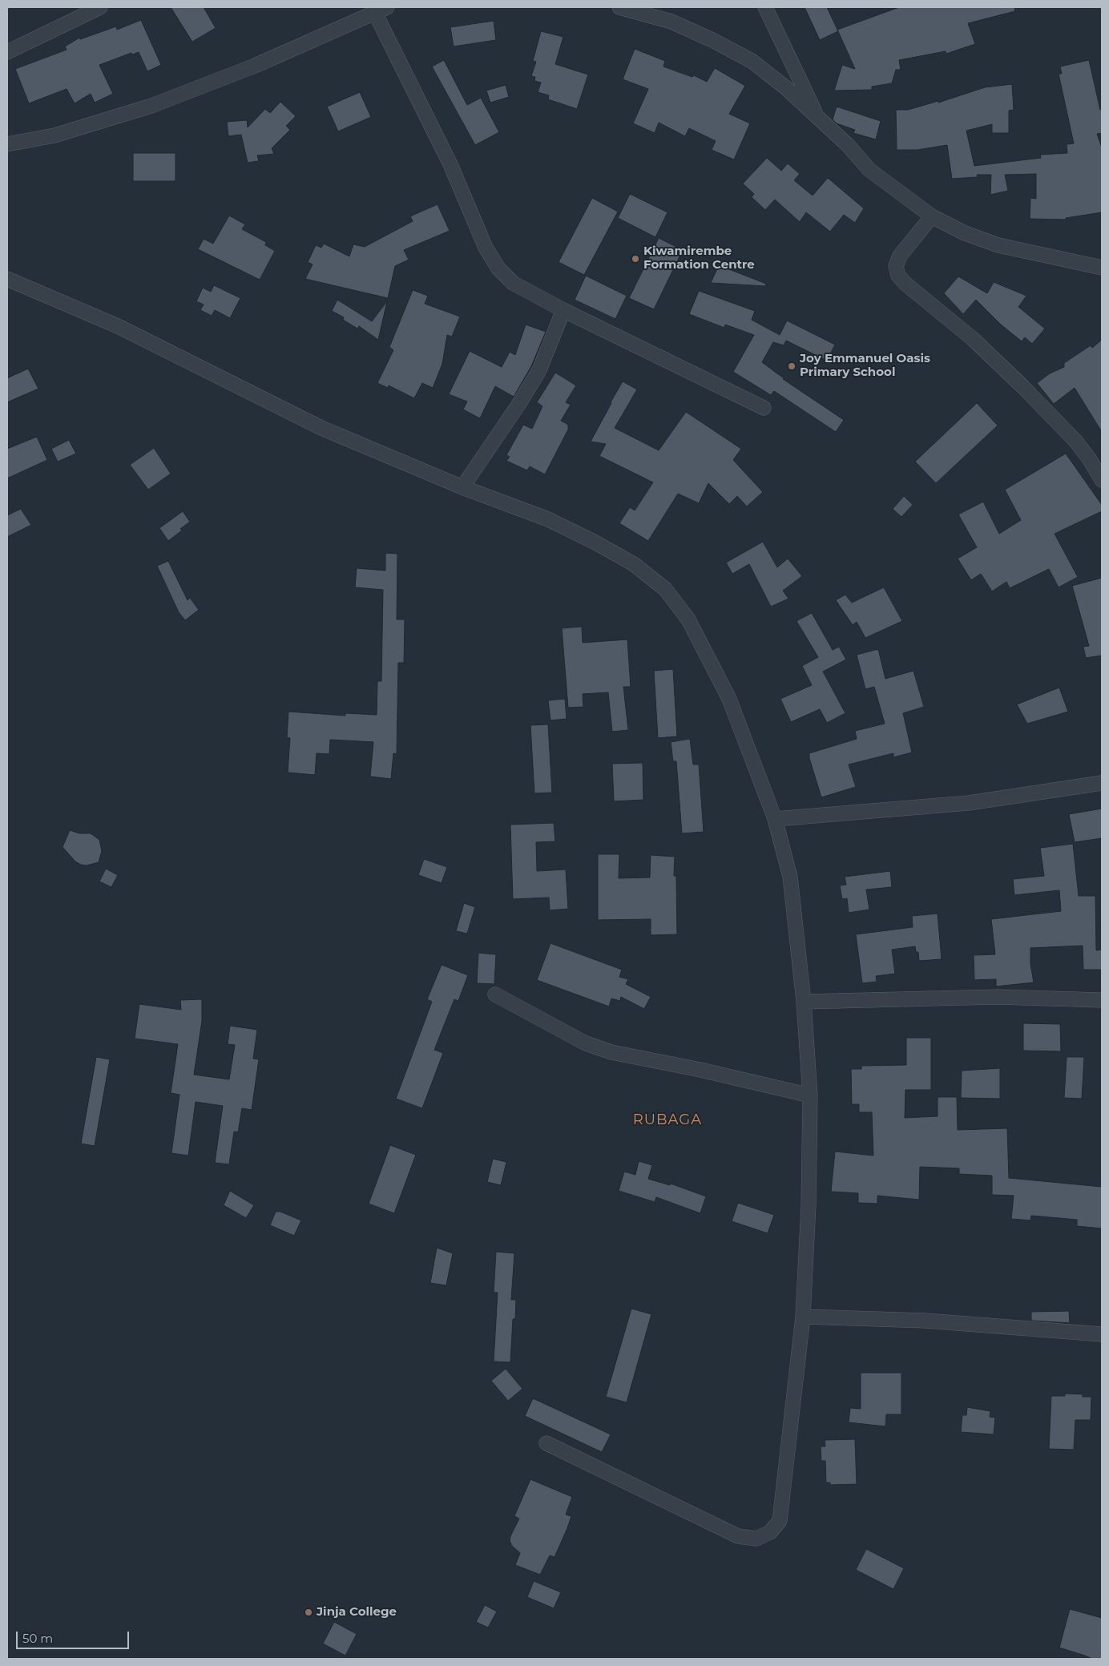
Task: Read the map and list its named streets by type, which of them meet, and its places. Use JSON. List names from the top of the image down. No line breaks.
{"districts":["RUBAGA"],"places":["Kiwamirembe Formation Centre","Joy Emmanuel Oasis Primary School","Jinja College"],"scale_bar":"50 m"}
